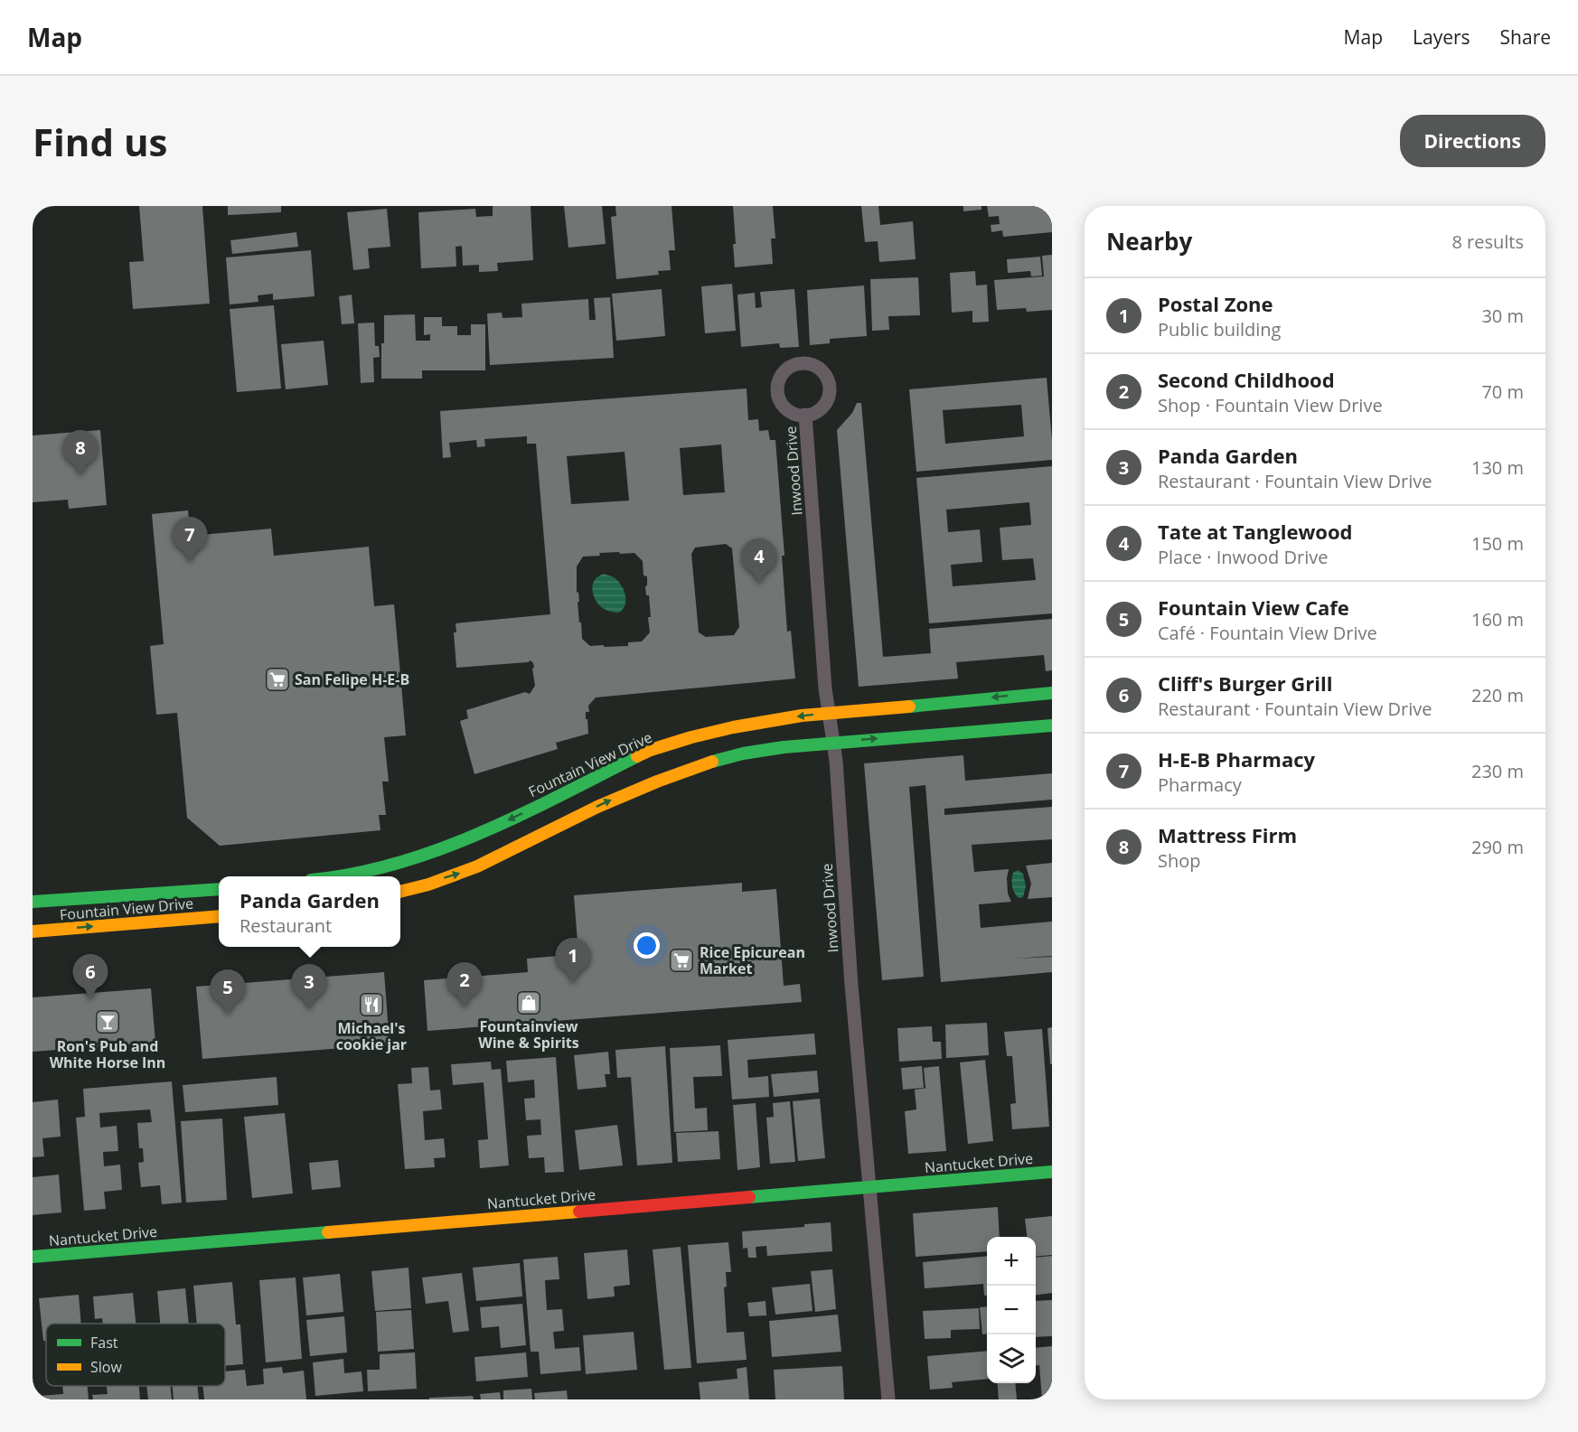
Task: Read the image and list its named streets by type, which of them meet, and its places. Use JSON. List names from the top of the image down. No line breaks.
{"streets":{"main road":["Fountain View Drive","Nantucket Drive"],"street":["Inwood Drive"]},"crossings":[["Inwood Drive","Fountain View Drive"],["Inwood Drive","Nantucket Drive"]],"places":{"supermarket":["San Felipe H-E-B","Rice Epicurean Market"],"shop":["Fountainview Wine & Spirits"],"restaurant":["Michael's cookie jar"],"bar":["Ron's Pub and White Horse Inn"]},"legend":["Fast","Slow"],"page":{"header":"Map","nav":["Map","Layers","Share"],"buttons":"Directions","title":"Find us","heading":["Nearby","8 results"],"list":[{"mark":"1","name":"Postal Zone","note":"Public building","value":"30 m"},{"mark":"2","name":"Second Childhood","note":"Shop · Fountain View Drive","value":"70 m"},{"mark":"3","name":"Panda Garden","note":"Restaurant · Fountain View Drive","value":"130 m"},{"mark":"4","name":"Tate at Tanglewood","note":"Place · Inwood Drive","value":"150 m"},{"mark":"5","name":"Fountain View Cafe","note":"Café · Fountain View Drive","value":"160 m"},{"mark":"6","name":"Cliff's Burger Grill","note":"Restaurant · Fountain View Drive","value":"220 m"},{"mark":"7","name":"H-E-B Pharmacy","note":"Pharmacy","value":"230 m"},{"mark":"8","name":"Mattress Firm","note":"Shop","value":"290 m"}],"pins":["8","7","4","1","6","2","3","5"],"popup":["Panda Garden","Restaurant"],"map_buttons":["+","−"]}}
